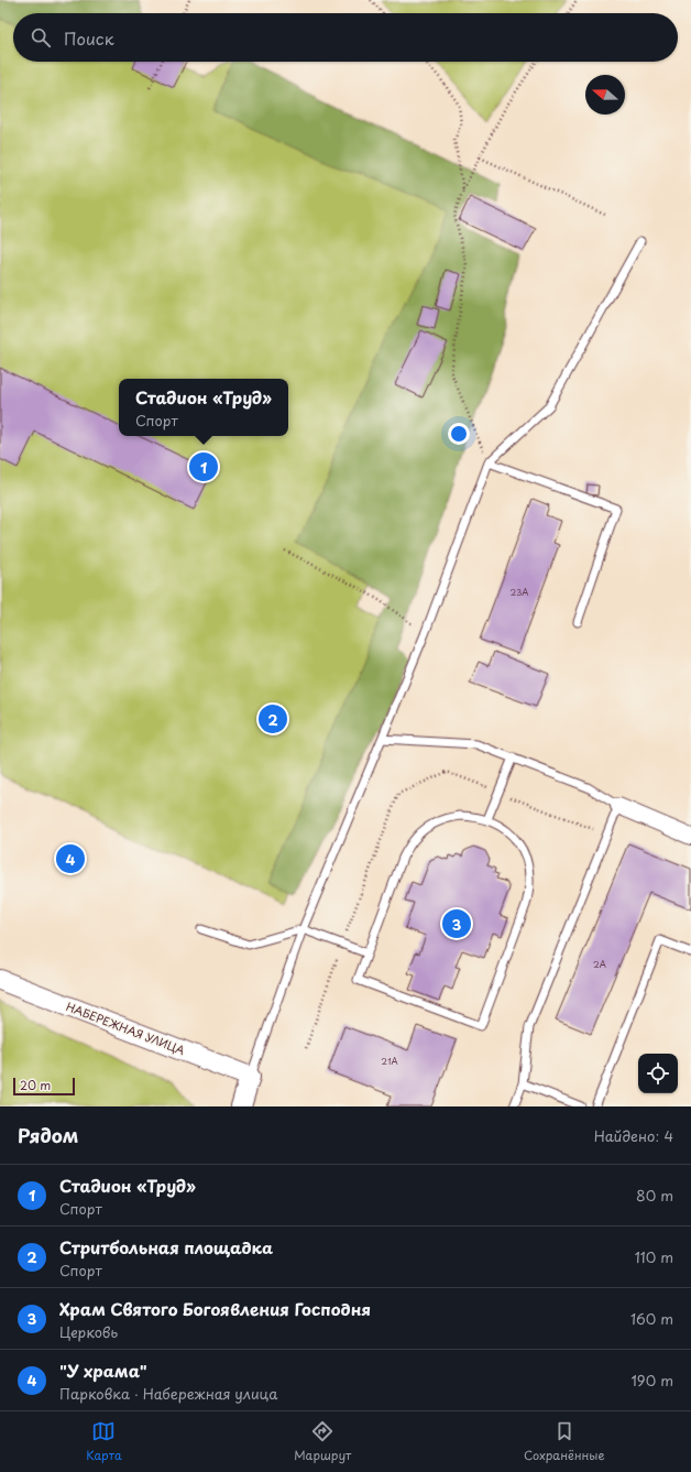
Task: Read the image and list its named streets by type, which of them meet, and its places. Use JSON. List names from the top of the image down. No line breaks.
{"streets":{"street":["НАБЕРЕЖНАЯ УЛИЦА"]},"house_numbers":["23А","2А","21А"],"scale_bar":"20 m","north":"left","page":{"search":"Поиск","popup":["Стадион «Труд»","Спорт"],"pins":["1","2","4","3"],"scale":"20 m","heading":["Рядом","Найдено: 4"],"list":[{"mark":"1","name":"Стадион «Труд»","note":"Спорт","value":"80 m"},{"mark":"2","name":"Стритбольная площадка","note":"Спорт","value":"110 m"},{"mark":"3","name":"Храм Святого Богоявления Господня","note":"Церковь","value":"160 m"},{"mark":"4","name":"\"У храма\"","note":"Парковка · Набережная улица","value":"190 m"}],"nav":["Карта","Маршрут","Сохранённые"]}}
